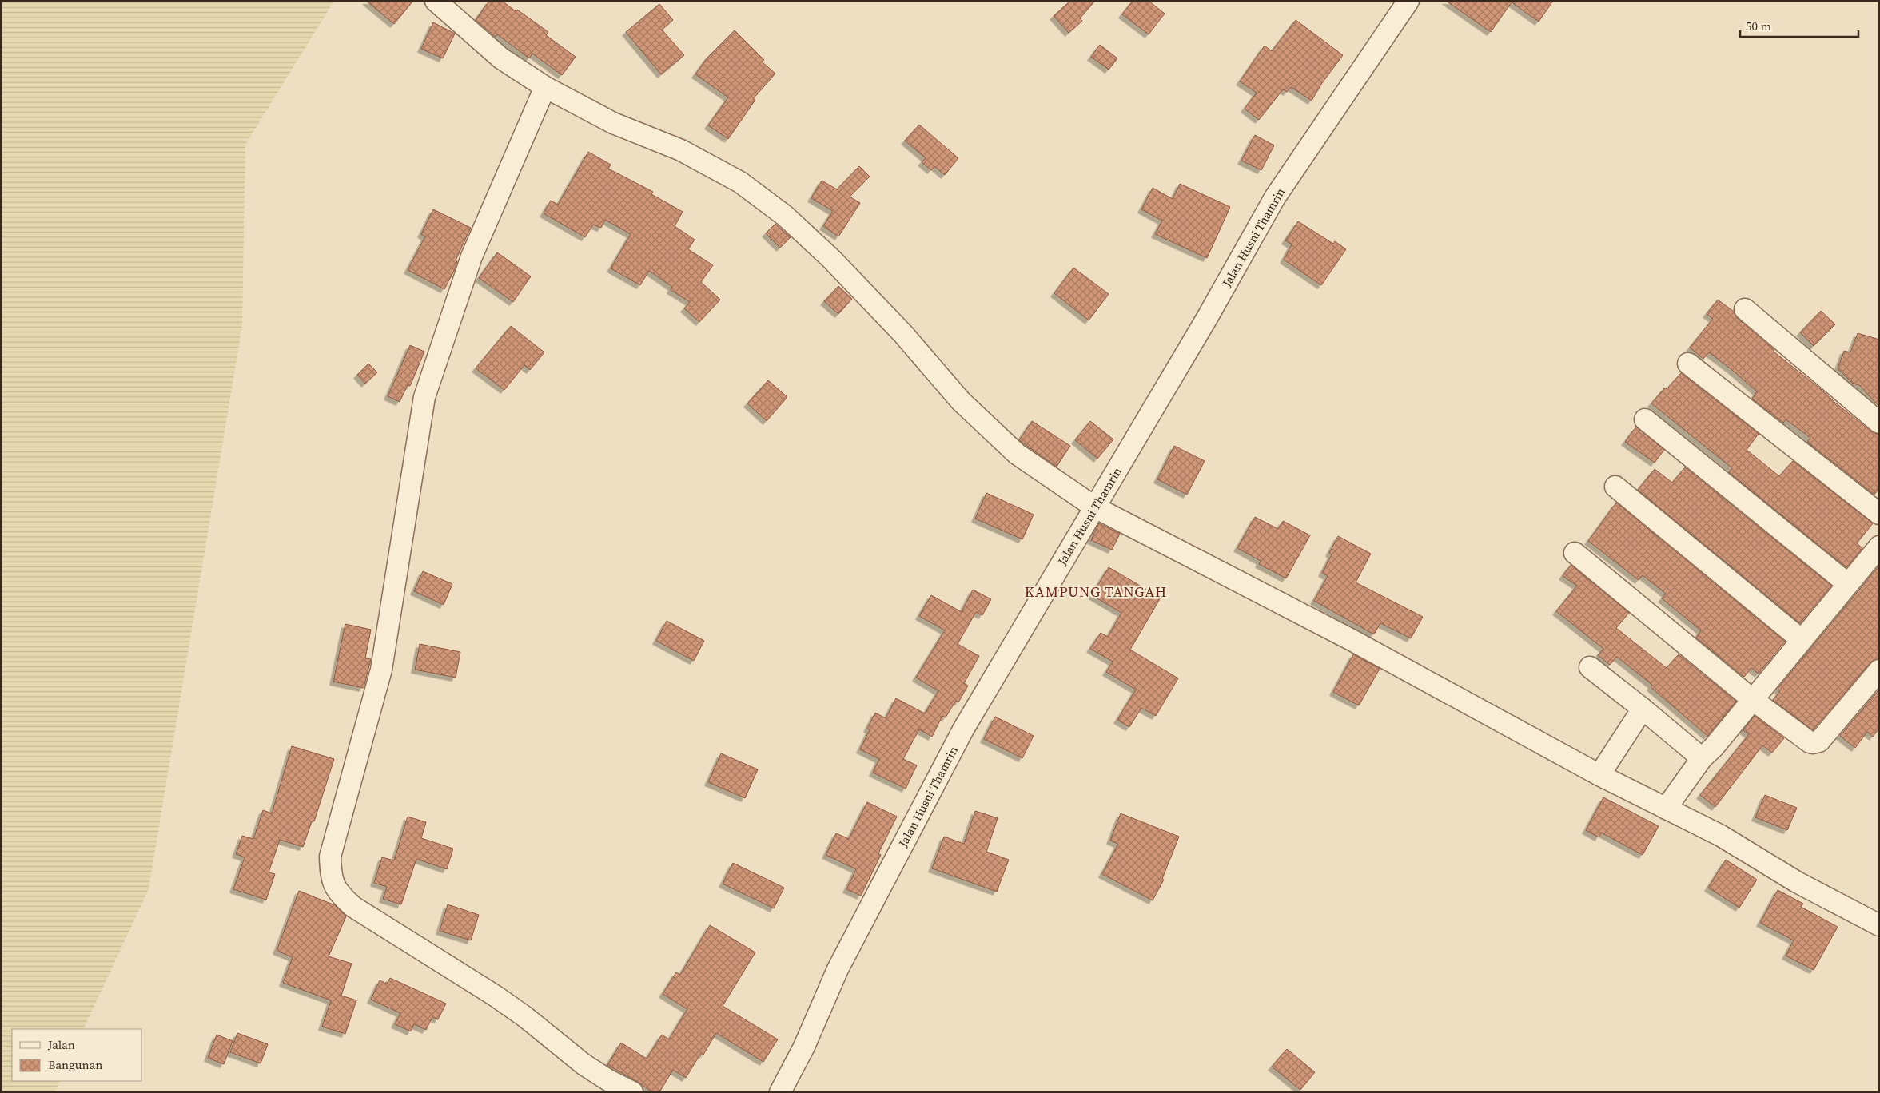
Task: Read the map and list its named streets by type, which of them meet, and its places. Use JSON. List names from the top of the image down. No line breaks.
{"streets":{"street":["Jalan Husni Thamrin"]},"districts":["KAMPUNG TANGAH"],"legend":["Jalan","Bangunan"],"scale_bar":"50 m"}
